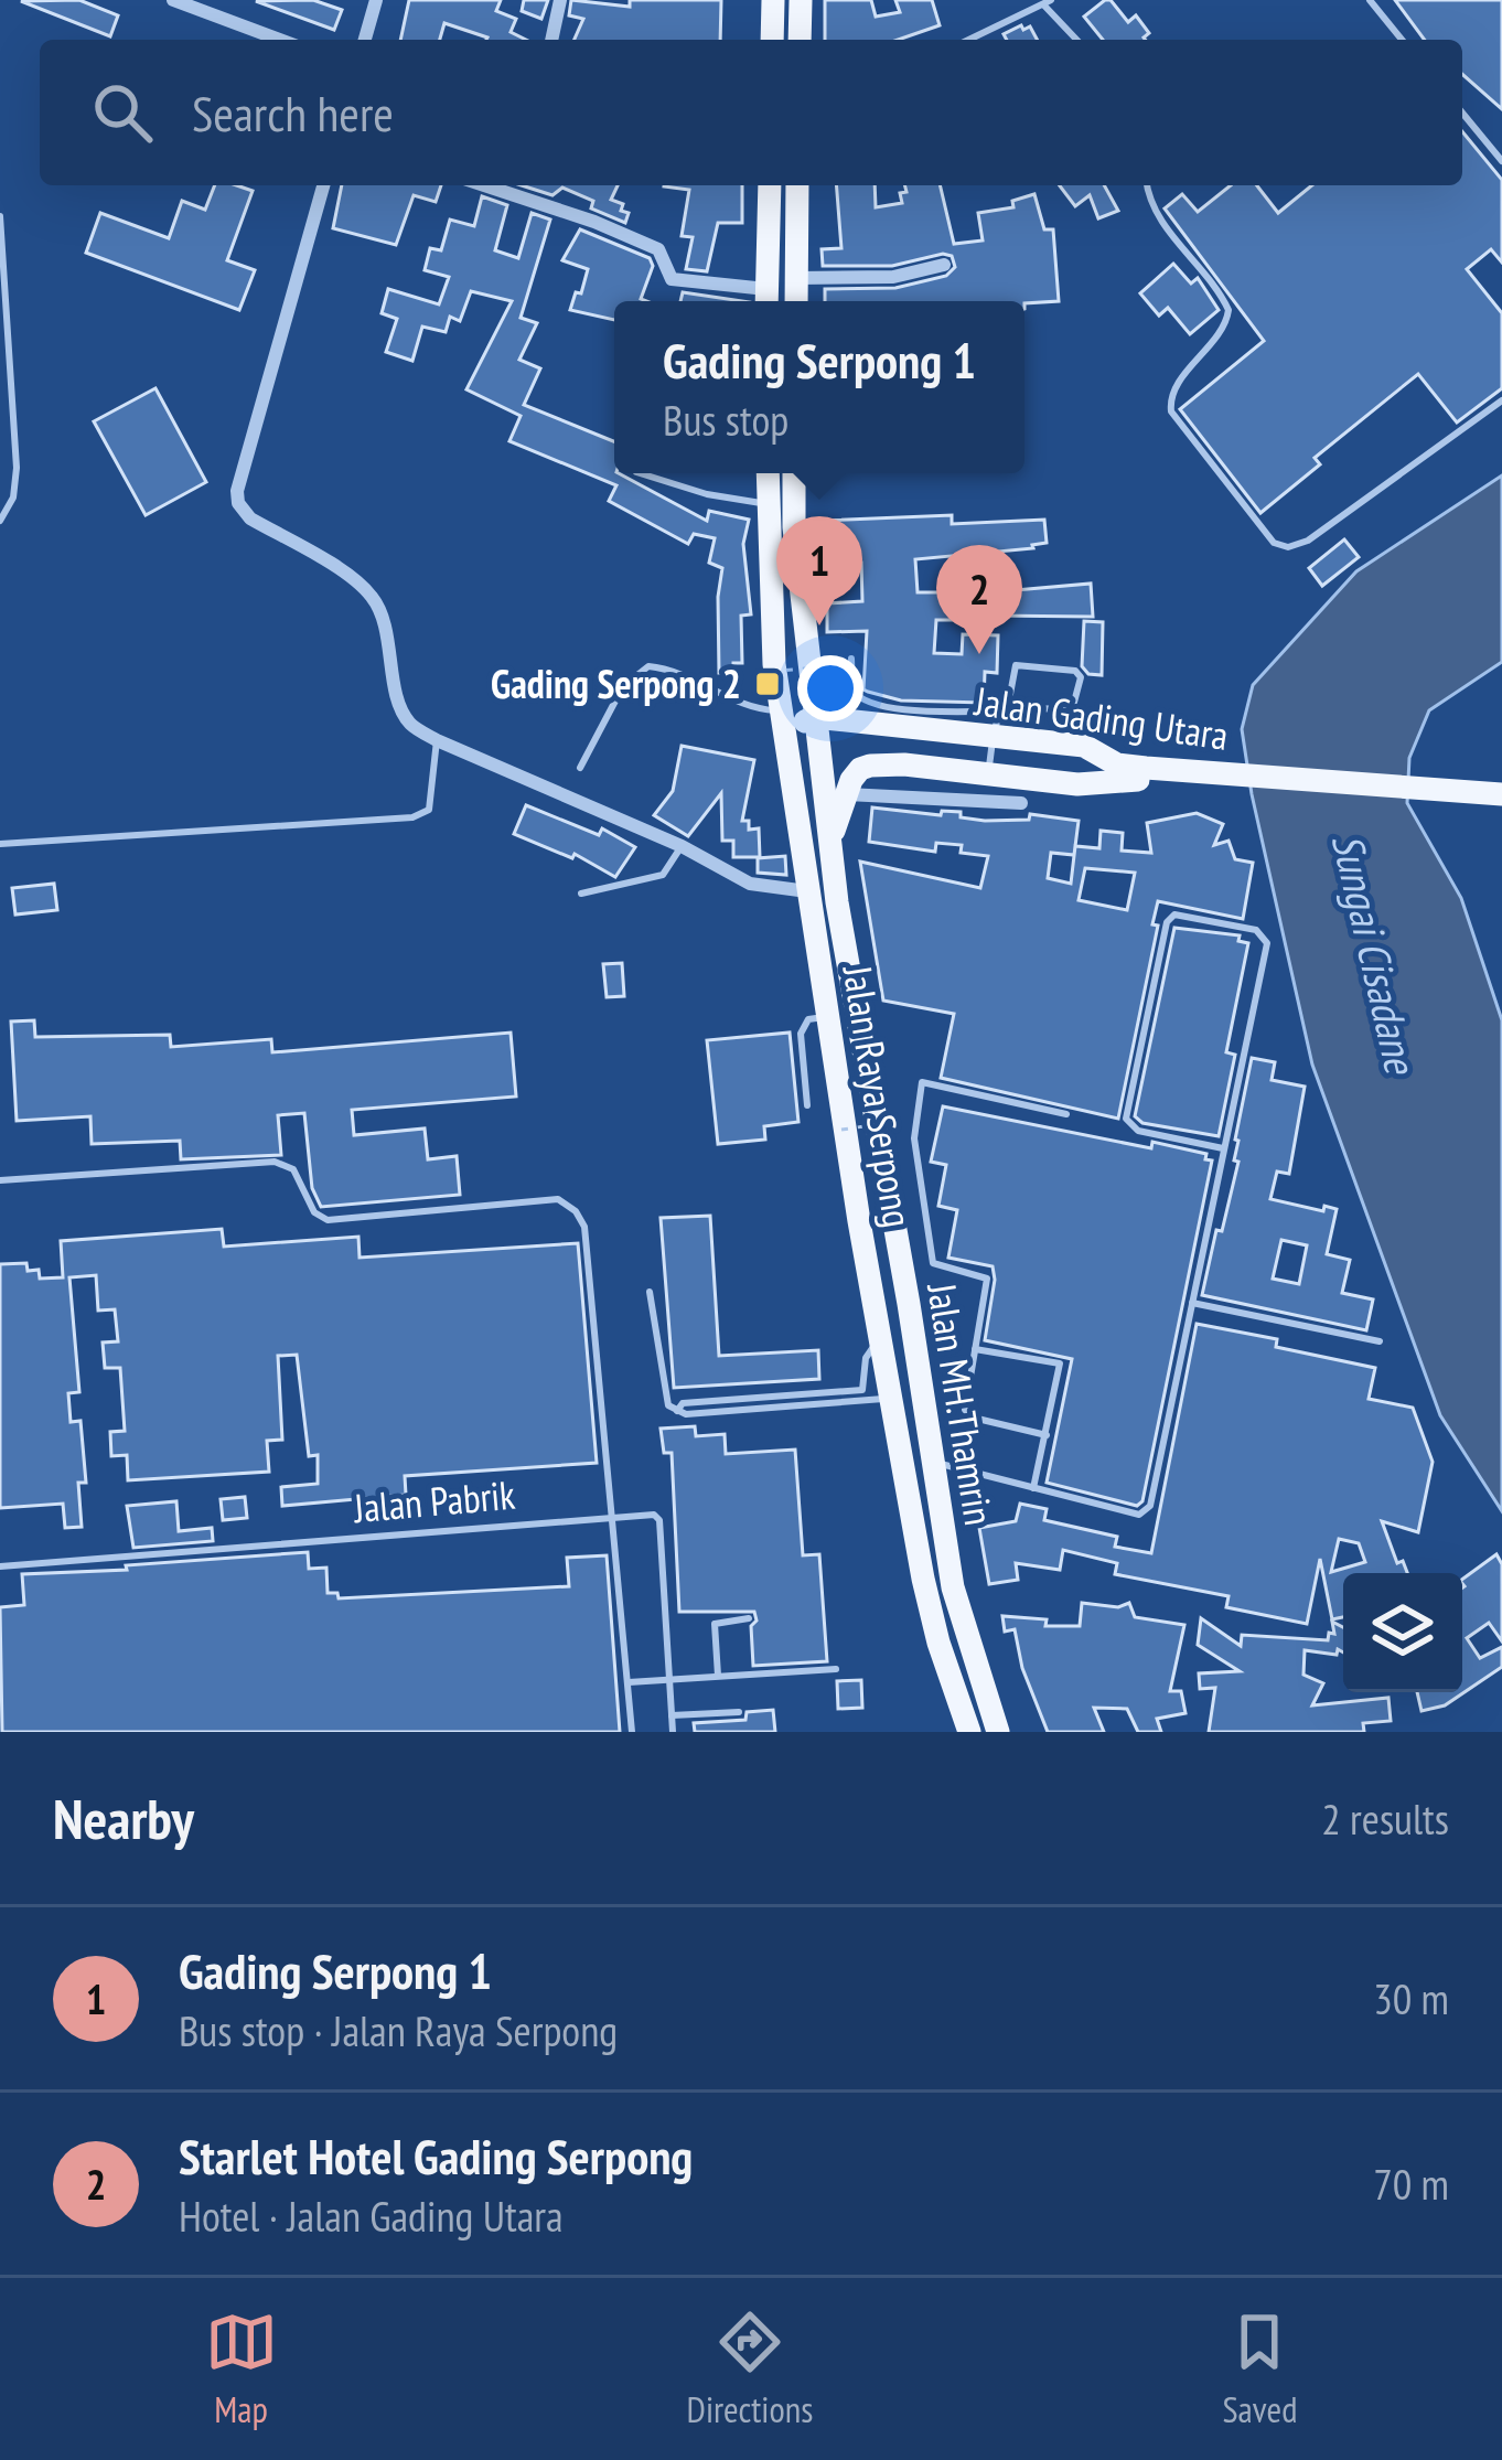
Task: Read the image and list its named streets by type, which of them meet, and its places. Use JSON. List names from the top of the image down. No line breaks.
{"streets":{"main road":["Jalan Gading Utara","Jalan Raya Serpong","Jalan MH.Thamrin"],"lane":["Jalan Pabrik"]},"crossings":[["Jalan Gading Utara","Jalan MH.Thamrin"]],"water":["Sungai Cisadane"],"places":{"transit":["Gading Serpong 2"]},"page":{"search":"Search here","popup":["Gading Serpong 1","Bus stop"],"pins":["1","2"],"heading":["Nearby","2 results"],"list":[{"mark":"1","name":"Gading Serpong 1","note":"Bus stop · Jalan Raya Serpong","value":"30 m"},{"mark":"2","name":"Starlet Hotel Gading Serpong","note":"Hotel · Jalan Gading Utara","value":"70 m"}],"nav":["Map","Directions","Saved"]}}
